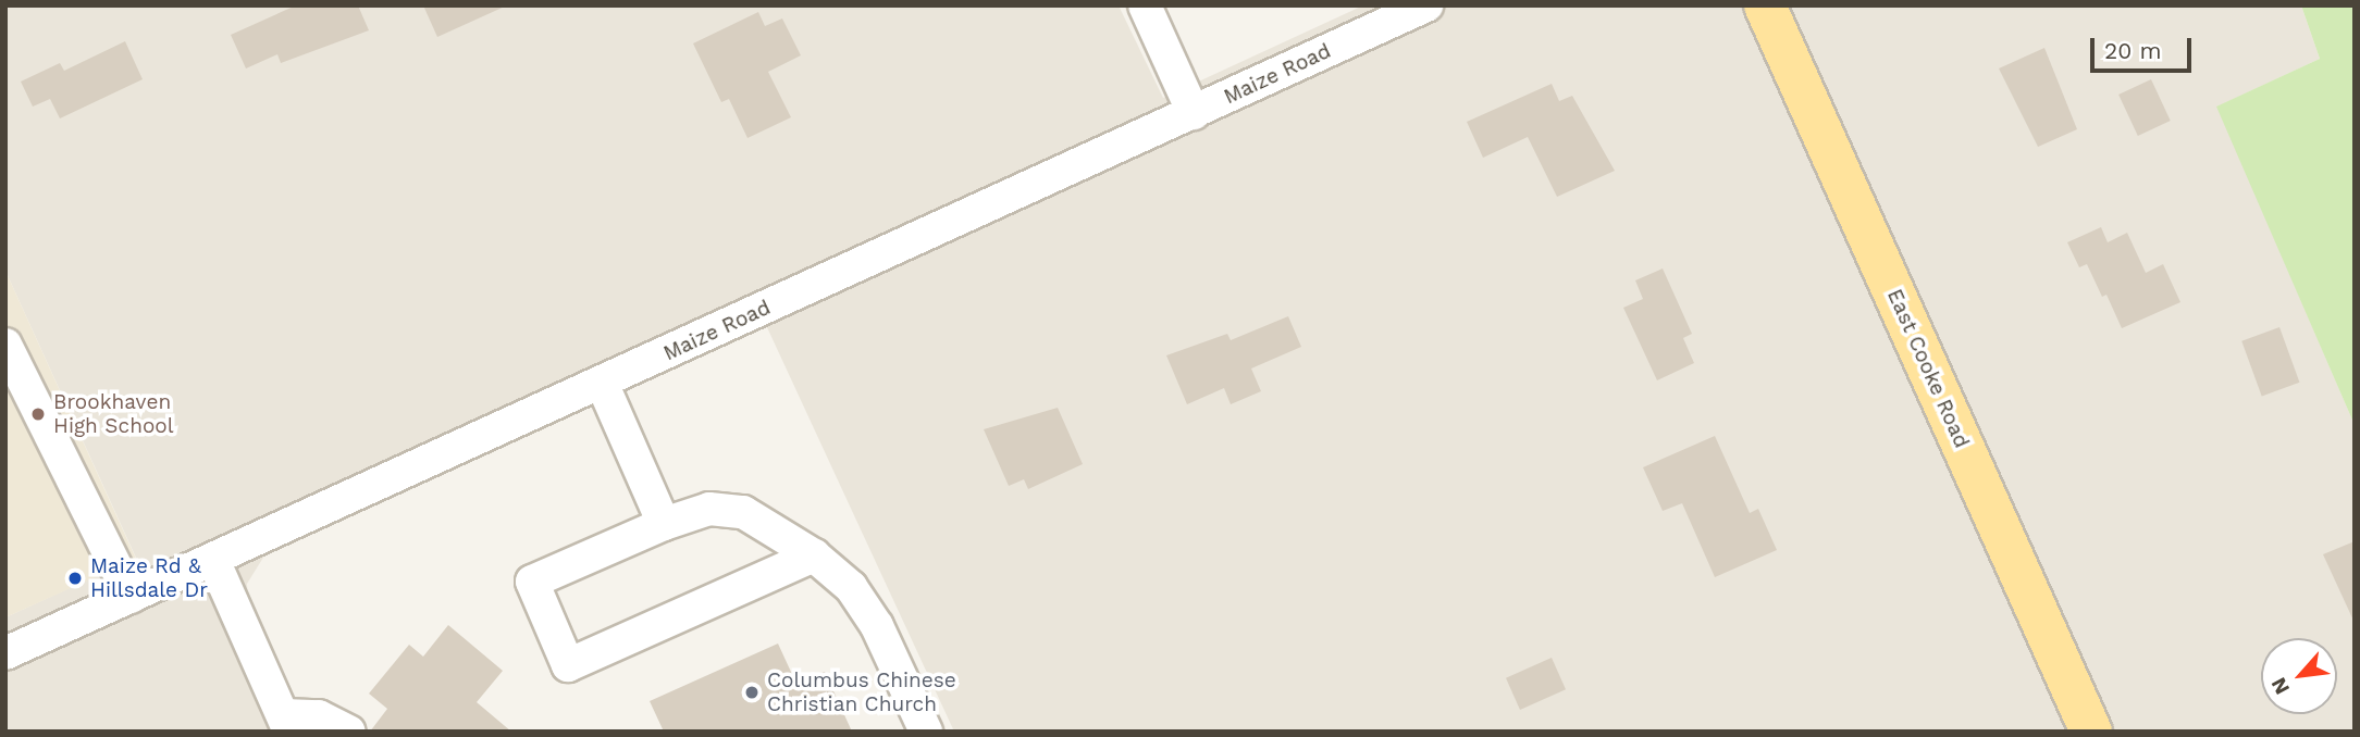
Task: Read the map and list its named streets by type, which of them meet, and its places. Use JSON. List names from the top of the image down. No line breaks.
{"streets":{"main road":["East Cooke Road"],"street":["Maize Road"]},"places":["Brookhaven High School","Maize Rd & Hillsdale Dr","Columbus Chinese Christian Church"],"scale_bar":"20 m","north":"bottom left"}
